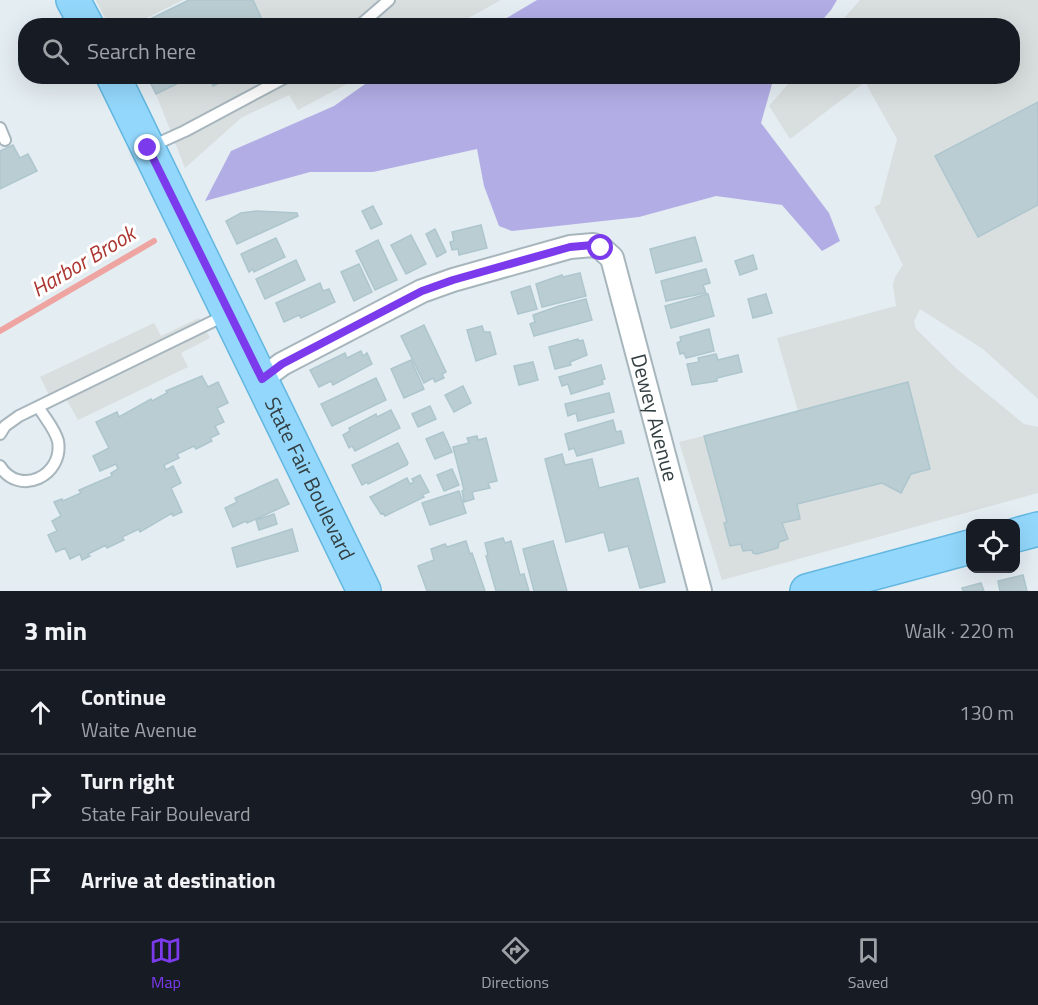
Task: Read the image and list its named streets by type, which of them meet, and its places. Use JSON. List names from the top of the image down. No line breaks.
{"streets":{"main road":["State Fair Boulevard"],"street":["Dewey Avenue"]},"crossings":[["Dewey Avenue","State Fair Boulevard"]],"water":["Harbor Brook"],"page":{"search":"Search here","heading":["3 min","Walk · 220 m"],"list":[["Continue","Waite Avenue","130 m"],["Turn right","State Fair Boulevard","90 m"],"Arrive at destination"],"nav":["Map","Directions","Saved"]}}
